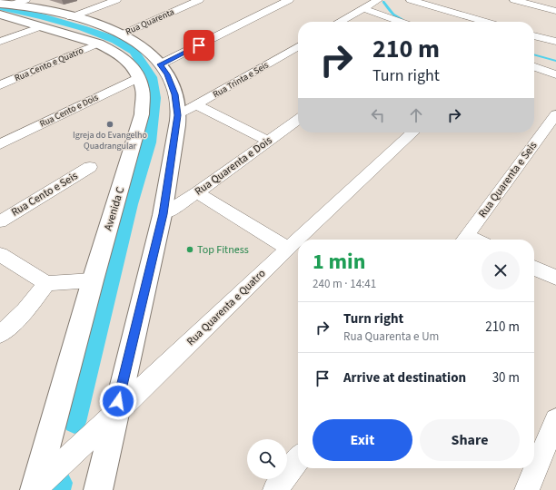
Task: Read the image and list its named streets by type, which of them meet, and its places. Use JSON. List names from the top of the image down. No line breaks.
{"streets":{"main road":["Avenida C"],"street":["Rua Quarenta","Rua Cento e Quatro","Rua Trinta e Seis","Rua Cento e Dois","Rua Quarenta e Dois","Rua Quarenta e Seis","Rua Cento e Seis","Rua Quarenta e Quatro"]},"crossings":[["Rua Cento e Quatro","Avenida C"],["Rua Cento e Dois","Avenida C"],["Avenida C","Rua Quarenta e Quatro"]],"places":["Igreja do Evangelho Quadrangular","Top Fitness"],"page":{"turn":["210 m","Turn right"],"heading":["1 min","240 m · 14:41"],"list":[{"name":"Turn right","note":"Rua Quarenta e Um","value":"210 m"},{"name":"Arrive at destination","value":"30 m"}],"buttons":["Exit","Share"]}}
